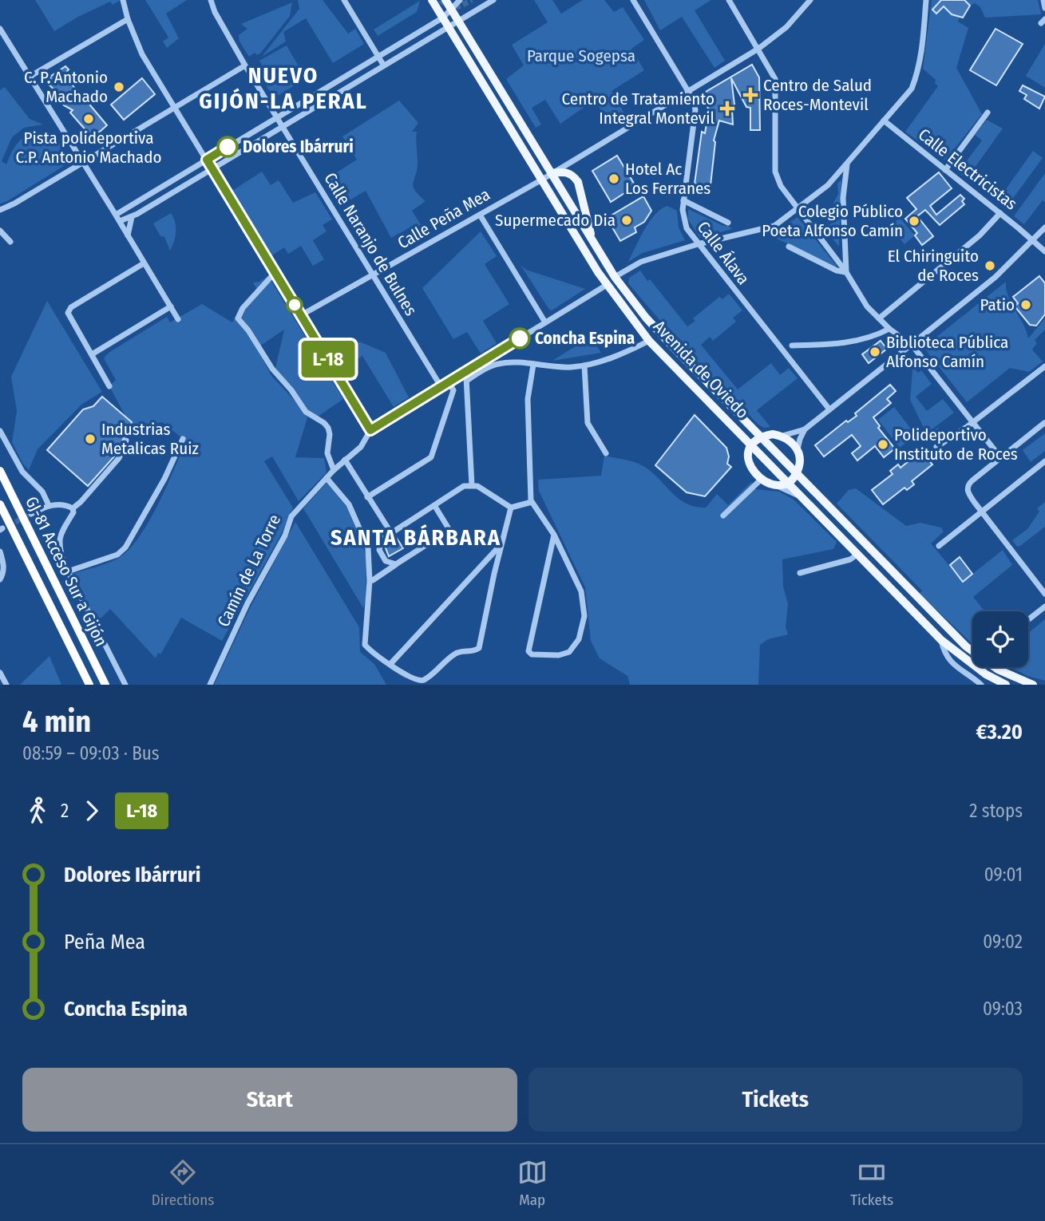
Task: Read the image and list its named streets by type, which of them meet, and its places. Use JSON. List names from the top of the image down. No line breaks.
{"streets":{"highway":["GJ-81 Acceso Sur a Gijón"],"main road":["Avenida de Oviedo"],"street":["Calle Electricistas","Calle Peña Mea","Calle Naranjo de Bulnes","Calle Álava","Camín de La Torre"]},"crossings":[["Calle Peña Mea","Calle Naranjo de Bulnes"],["Calle Peña Mea","Calle Álava"],["Calle Peña Mea","Avenida de Oviedo"]],"districts":["NUEVO GIJÓN-LA PERAL","SANTA BÁRBARA"],"parks":["Parque Sogepsa"],"places":{"other":["C. P. Antonio Machado","Pista polideportiva C.P. Antonio Machado","Dolores Ibárruri","Hotel Ac Los Ferranes","Supermecado Dia","Colegio Público Poeta Alfonso Camín","El Chiringuito de Roces","Patio","Concha Espina","Biblioteca Pública Alfonso Camín","Industrias Metalicas Ruiz","Polideportivo Instituto de Roces"],"health":["Centro de Salud Roces-Montevil","Centro de Tratamiento Integral Montevil"]},"lines":["bus line L-18"],"page":{"on_map":"L-18","heading":["4 min","08:59 – 09:03 · Bus","€3.20"],"legs":["2","L-18","2 stops"],"list":[{"name":"Dolores Ibárruri","value":"09:01"},{"name":"Peña Mea","value":"09:02"},{"name":"Concha Espina","value":"09:03"}],"buttons":["Start","Tickets"],"tabs":["Directions","Map","Tickets"]}}
